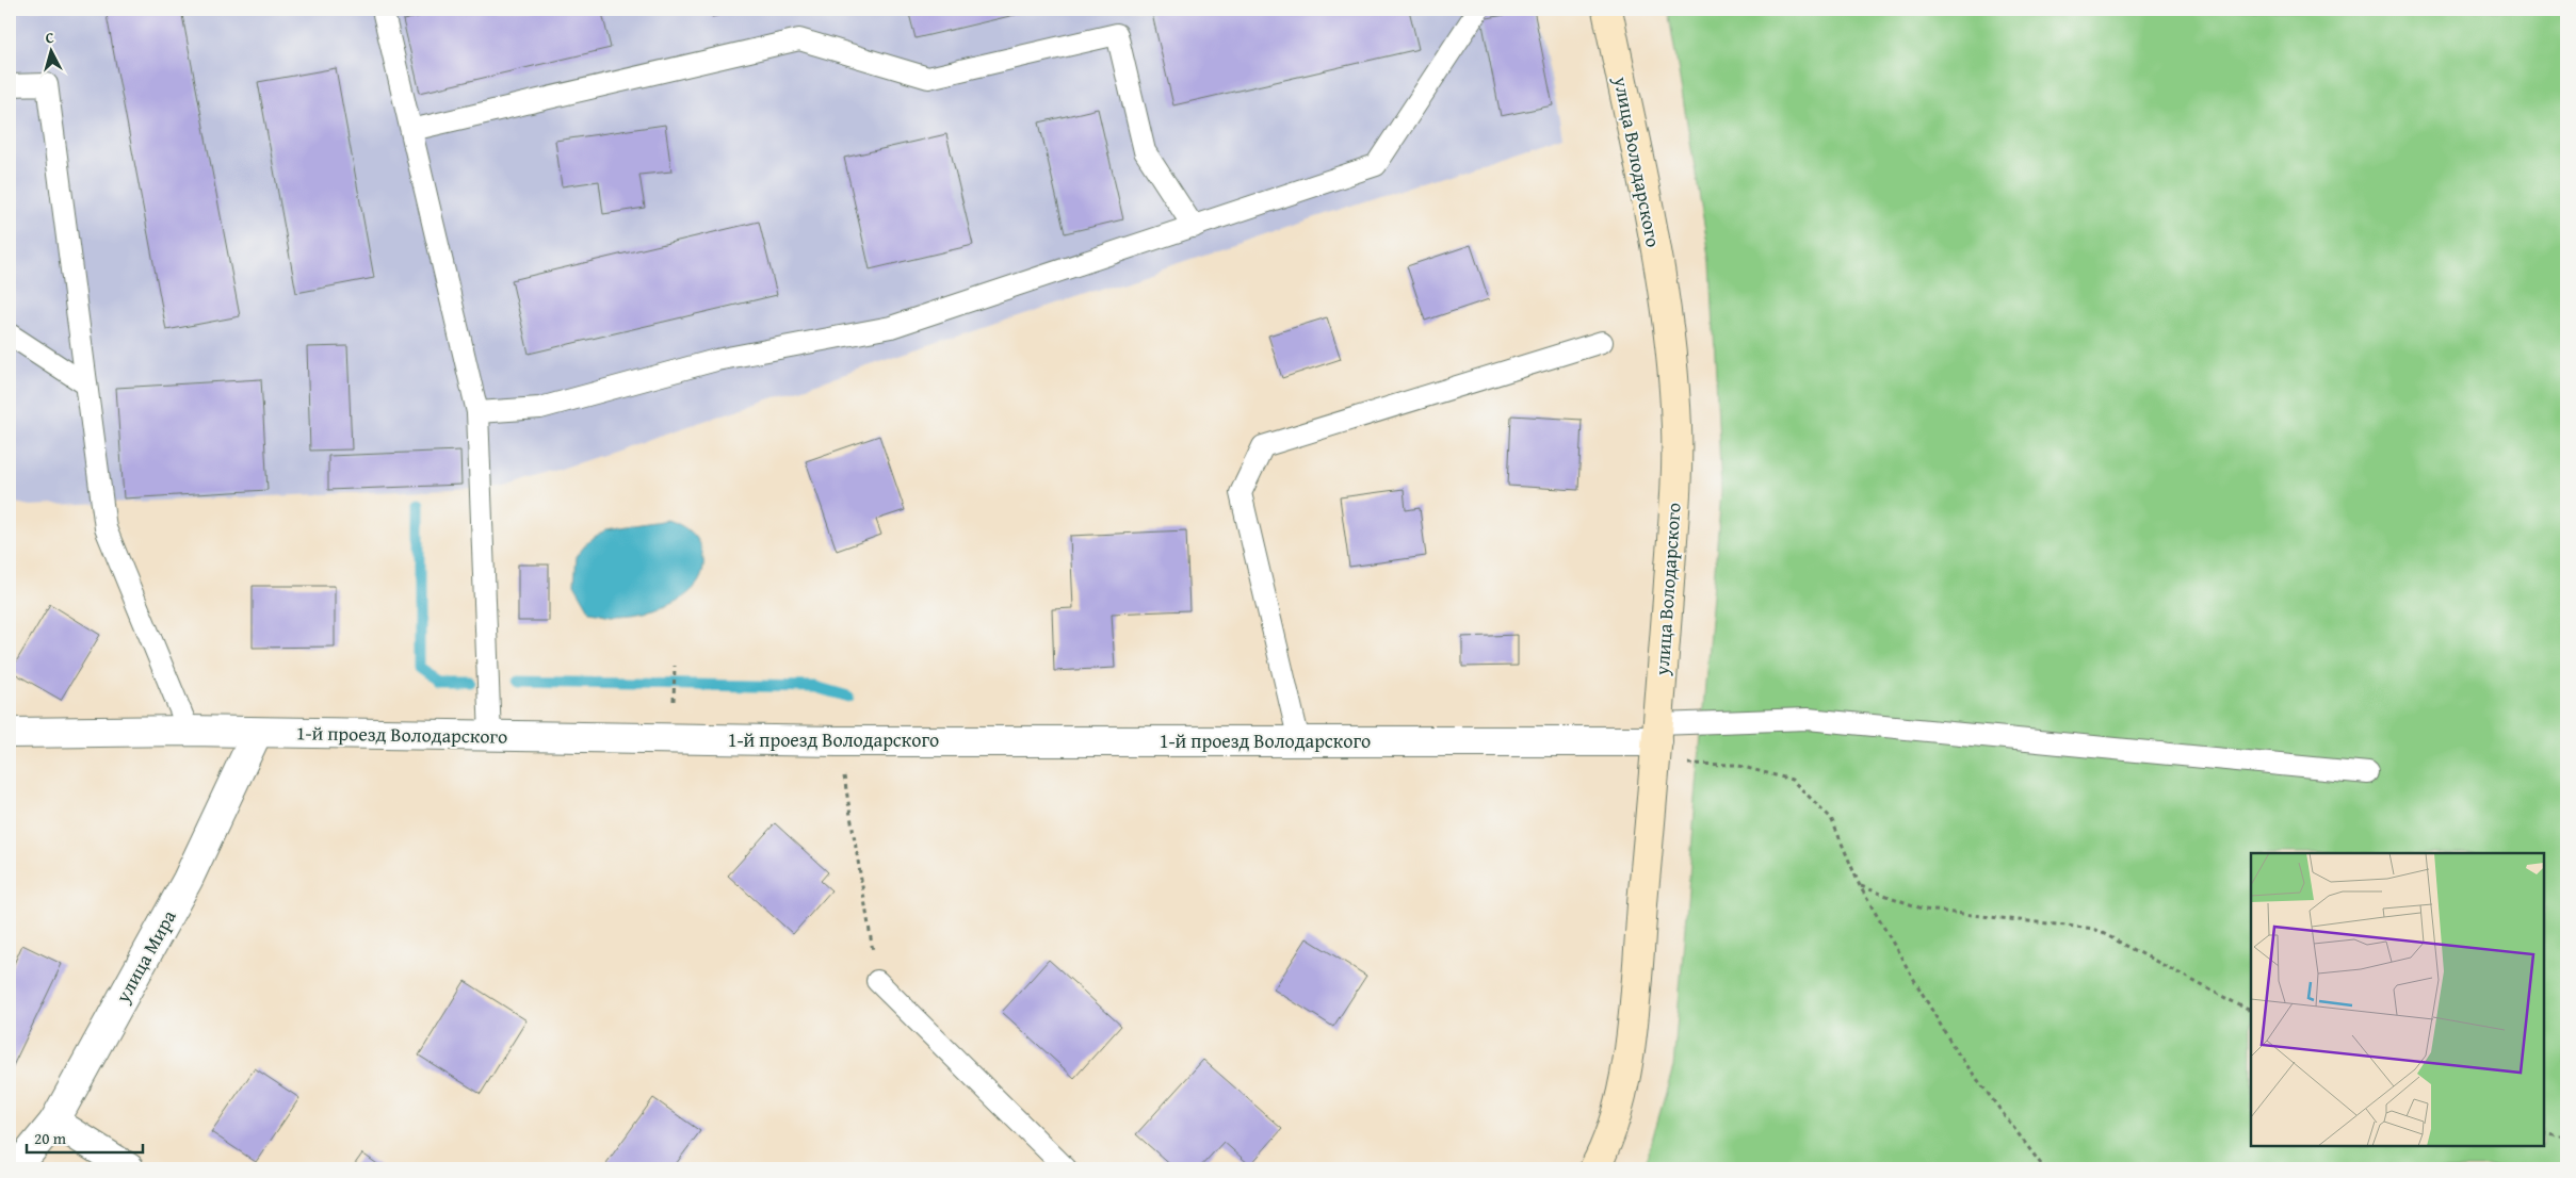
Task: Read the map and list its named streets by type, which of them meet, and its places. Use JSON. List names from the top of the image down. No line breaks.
{"streets":{"street":["улица Володарского","1-й проезд Володарского","улица Мира"]},"crossings":[["улица Володарского","1-й проезд Володарского"],["1-й проезд Володарского","улица Мира"]],"scale_bar":"20 m","north":"top"}
